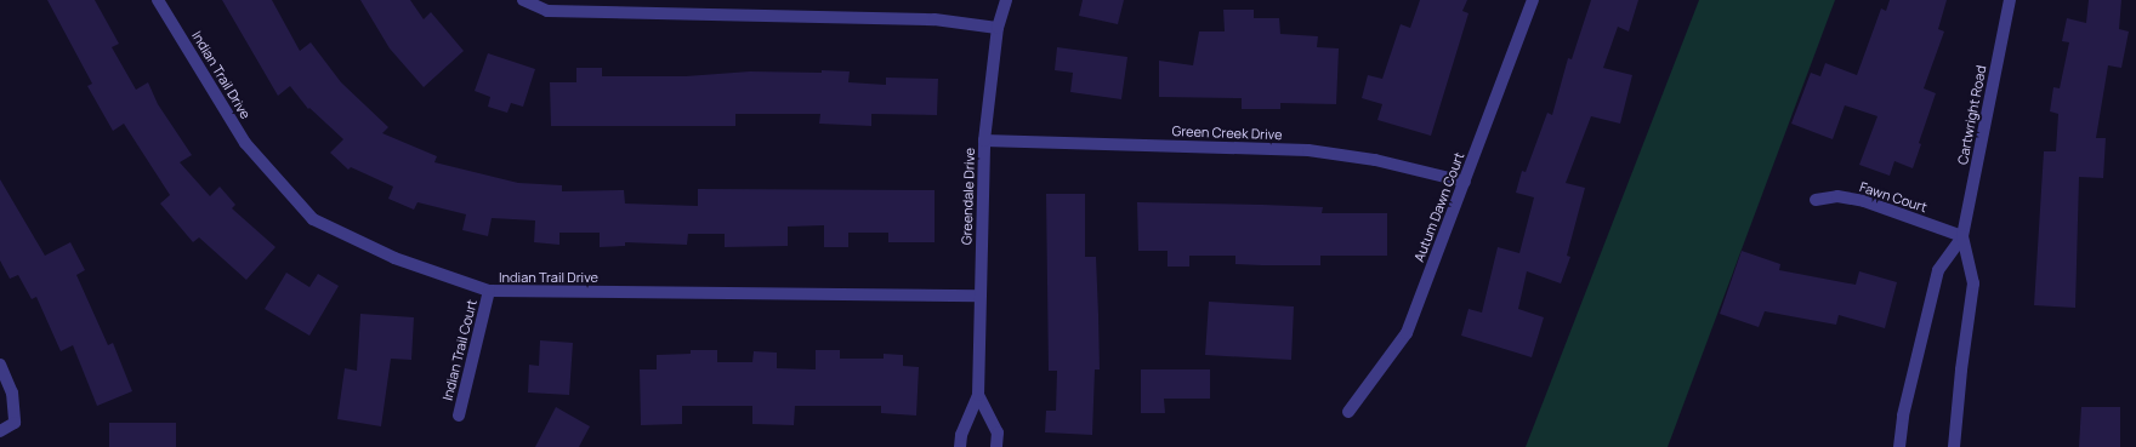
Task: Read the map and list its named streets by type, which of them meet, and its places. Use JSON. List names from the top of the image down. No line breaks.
{"streets":{"street":["Indian Trail Drive","Cartwright Road","Green Creek Drive","Greendale Drive","Fawn Court","Autum Dawn Court","Indian Trail Court"]},"crossings":[["Indian Trail Drive","Greendale Drive"],["Indian Trail Drive","Indian Trail Court"],["Cartwright Road","Fawn Court"],["Green Creek Drive","Greendale Drive"],["Green Creek Drive","Autum Dawn Court"]]}
